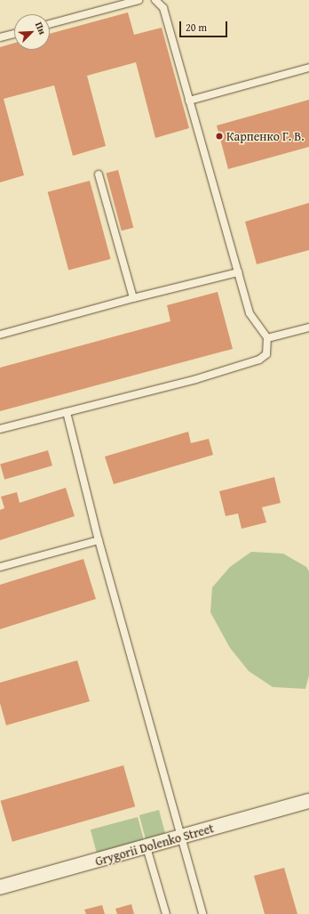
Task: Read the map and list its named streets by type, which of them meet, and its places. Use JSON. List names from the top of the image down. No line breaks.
{"streets":{"street":["Grygorii Dolenko Street"]},"places":["Карпенко Г. В."],"scale_bar":"20 m","north":"top right"}
